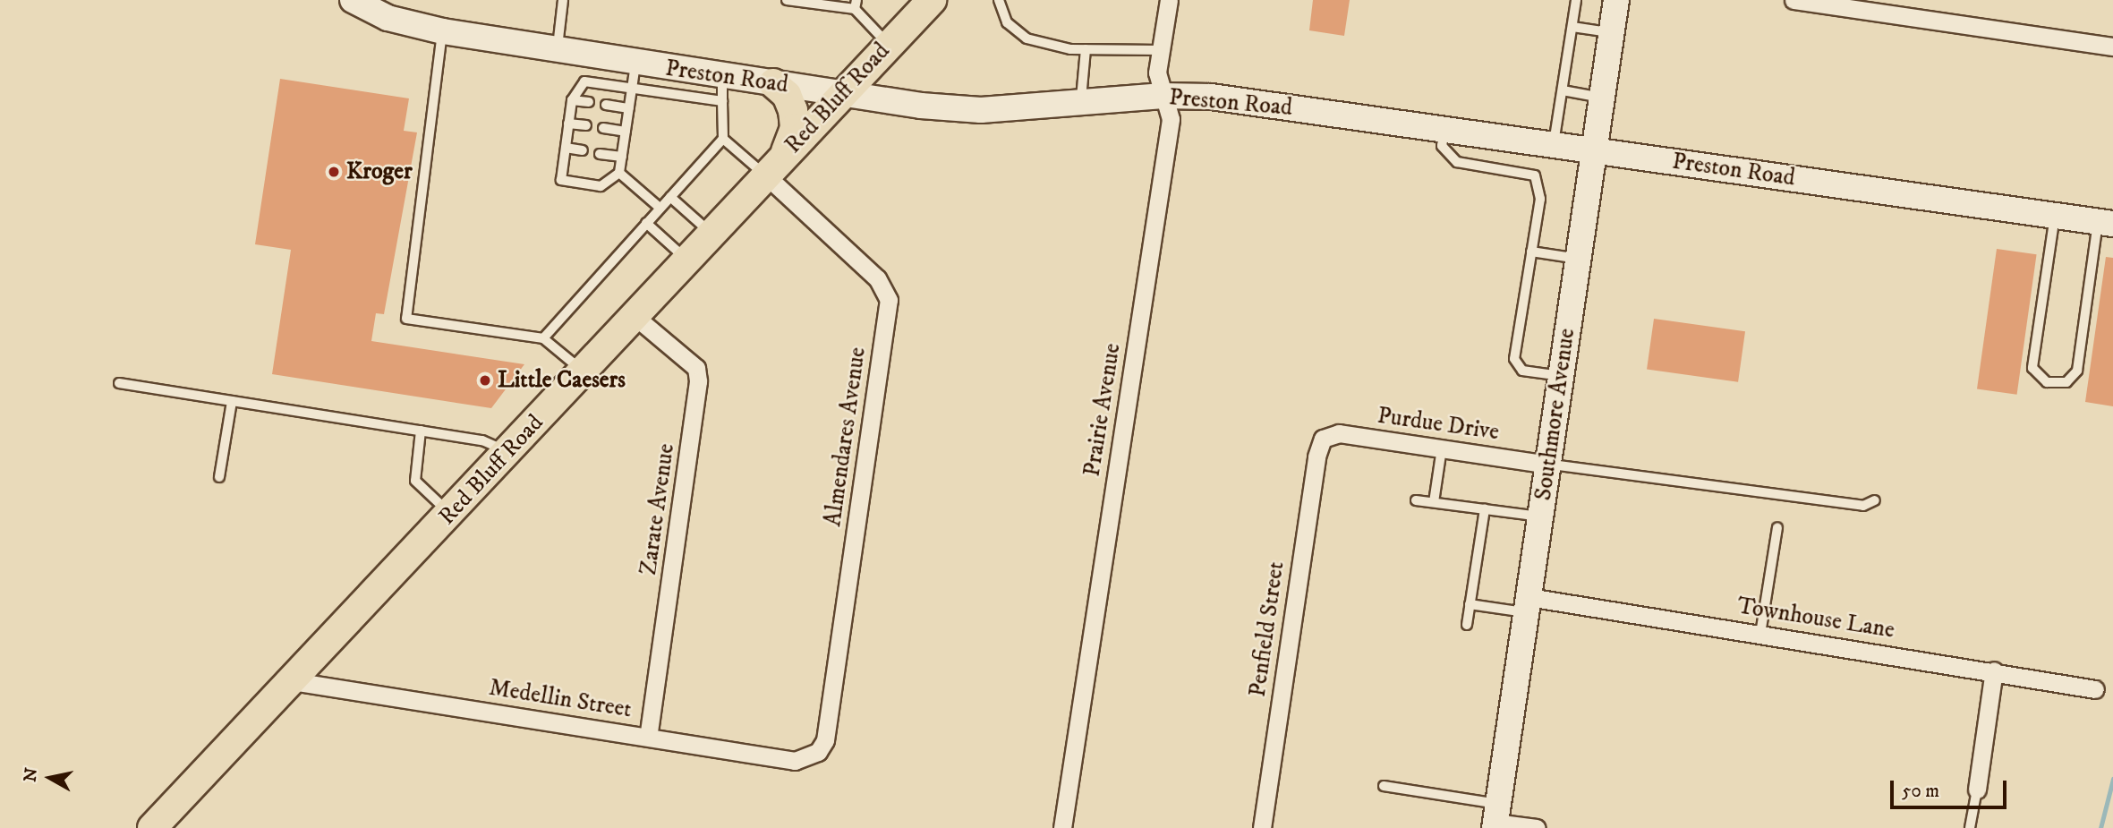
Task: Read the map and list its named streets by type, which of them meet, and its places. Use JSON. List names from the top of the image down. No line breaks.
{"streets":{"main road":["Preston Road","Red Bluff Road","Southmore Avenue"],"street":["Prairie Avenue","Purdue Drive","Almendares Avenue","Zarate Avenue","Townhouse Lane","Penfield Street","Medellin Street"]},"crossings":[["Preston Road","Red Bluff Road"],["Preston Road","Prairie Avenue"],["Preston Road","Southmore Avenue"],["Preston Road","Almendares Avenue"],["Red Bluff Road","Almendares Avenue"],["Red Bluff Road","Zarate Avenue"],["Red Bluff Road","Medellin Street"],["Southmore Avenue","Purdue Drive"],["Southmore Avenue","Townhouse Lane"],["Purdue Drive","Penfield Street"],["Almendares Avenue","Medellin Street"],["Zarate Avenue","Medellin Street"]],"places":["Kroger","Little Caesers"],"scale_bar":"50 m","north":"left"}
